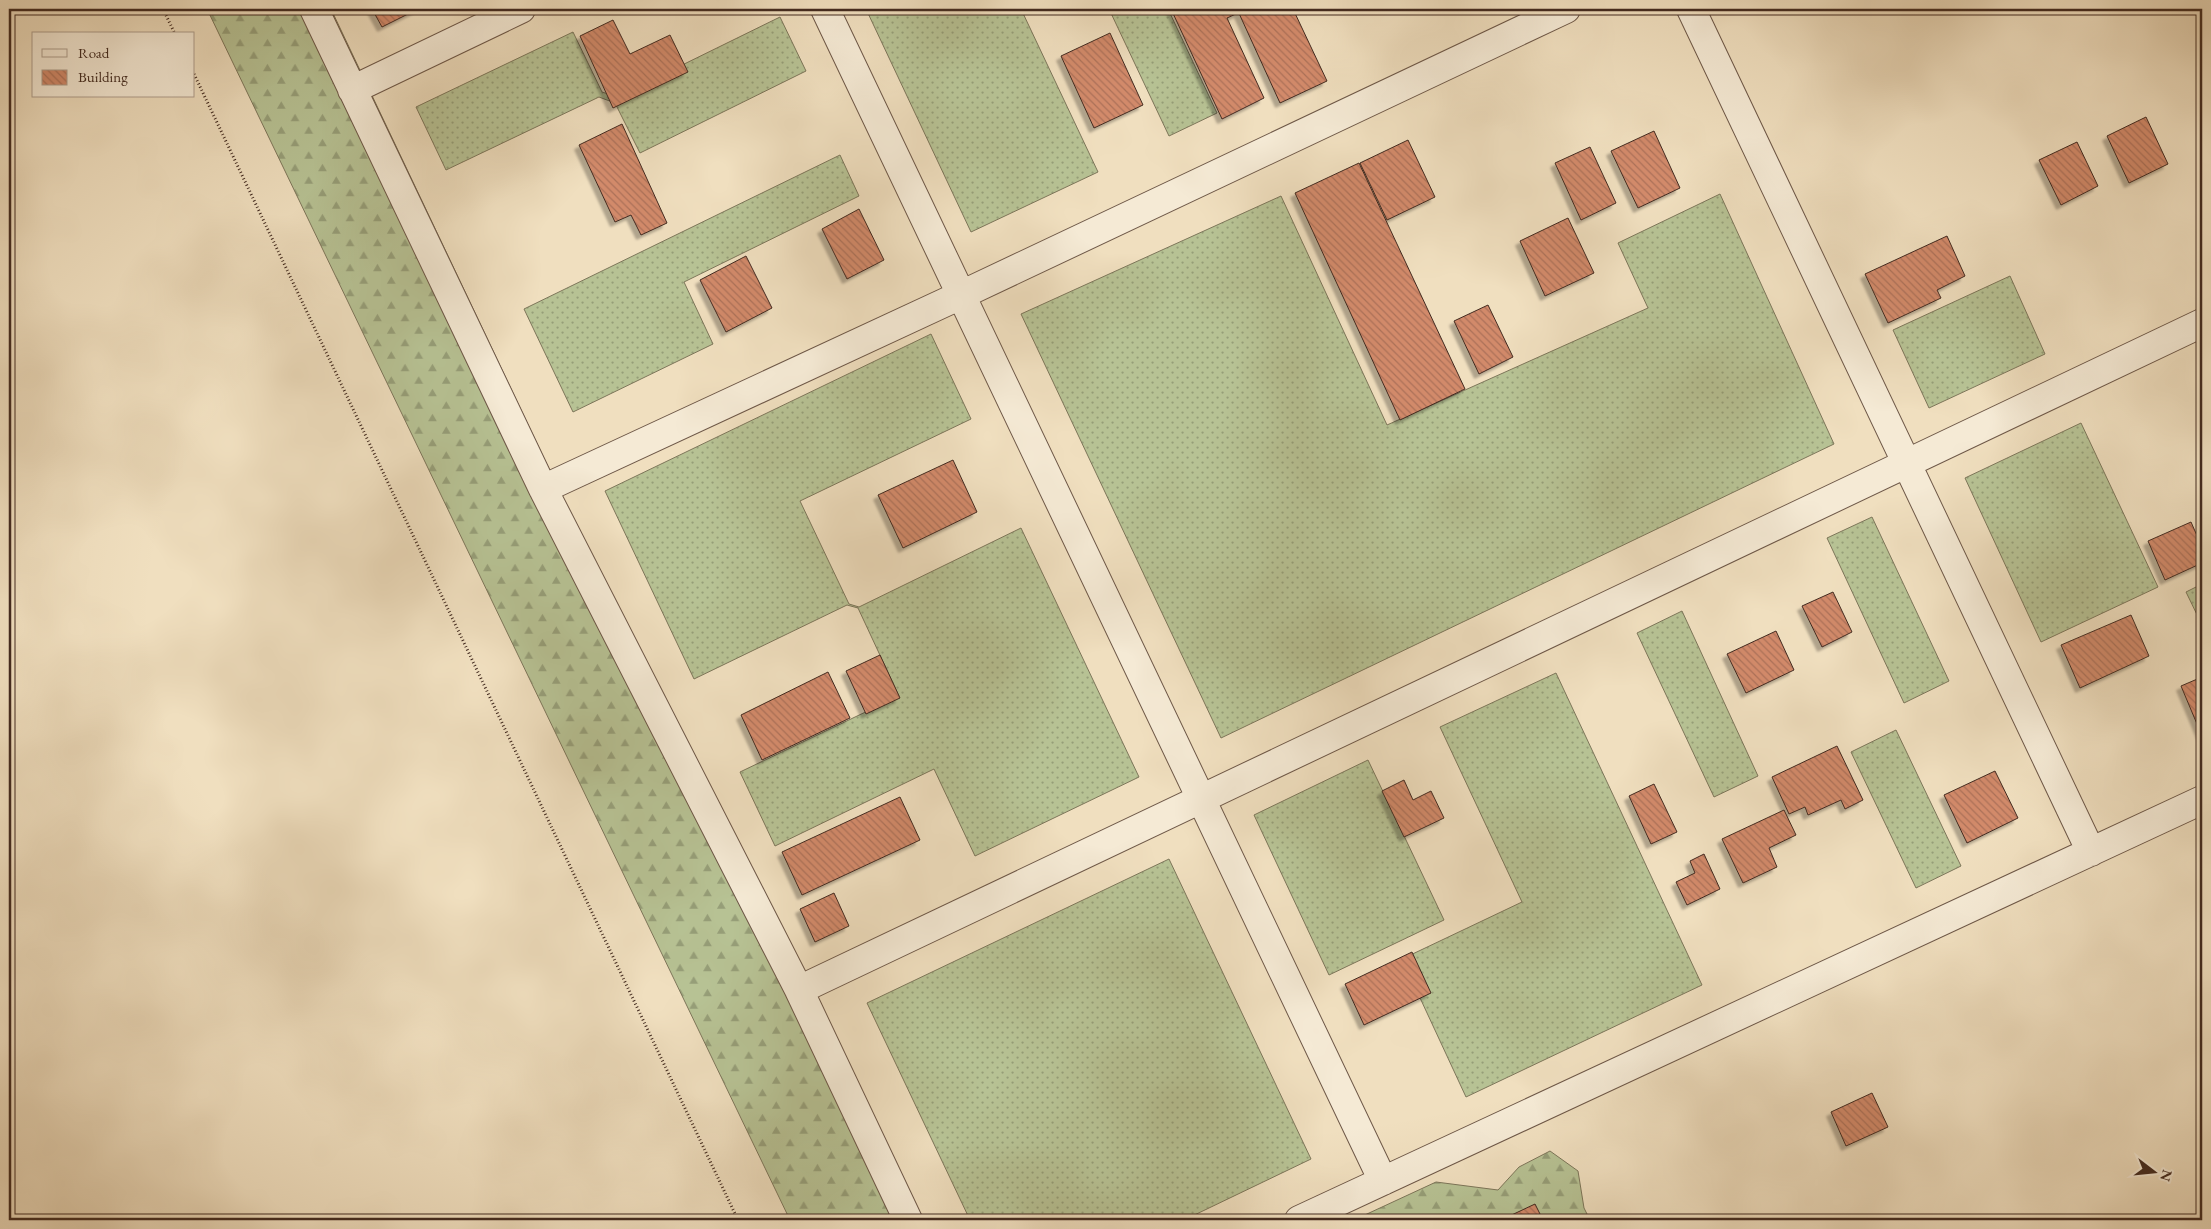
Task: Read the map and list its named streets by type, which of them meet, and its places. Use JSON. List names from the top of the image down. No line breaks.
{"legend":["Road","Building"],"north":"right"}
